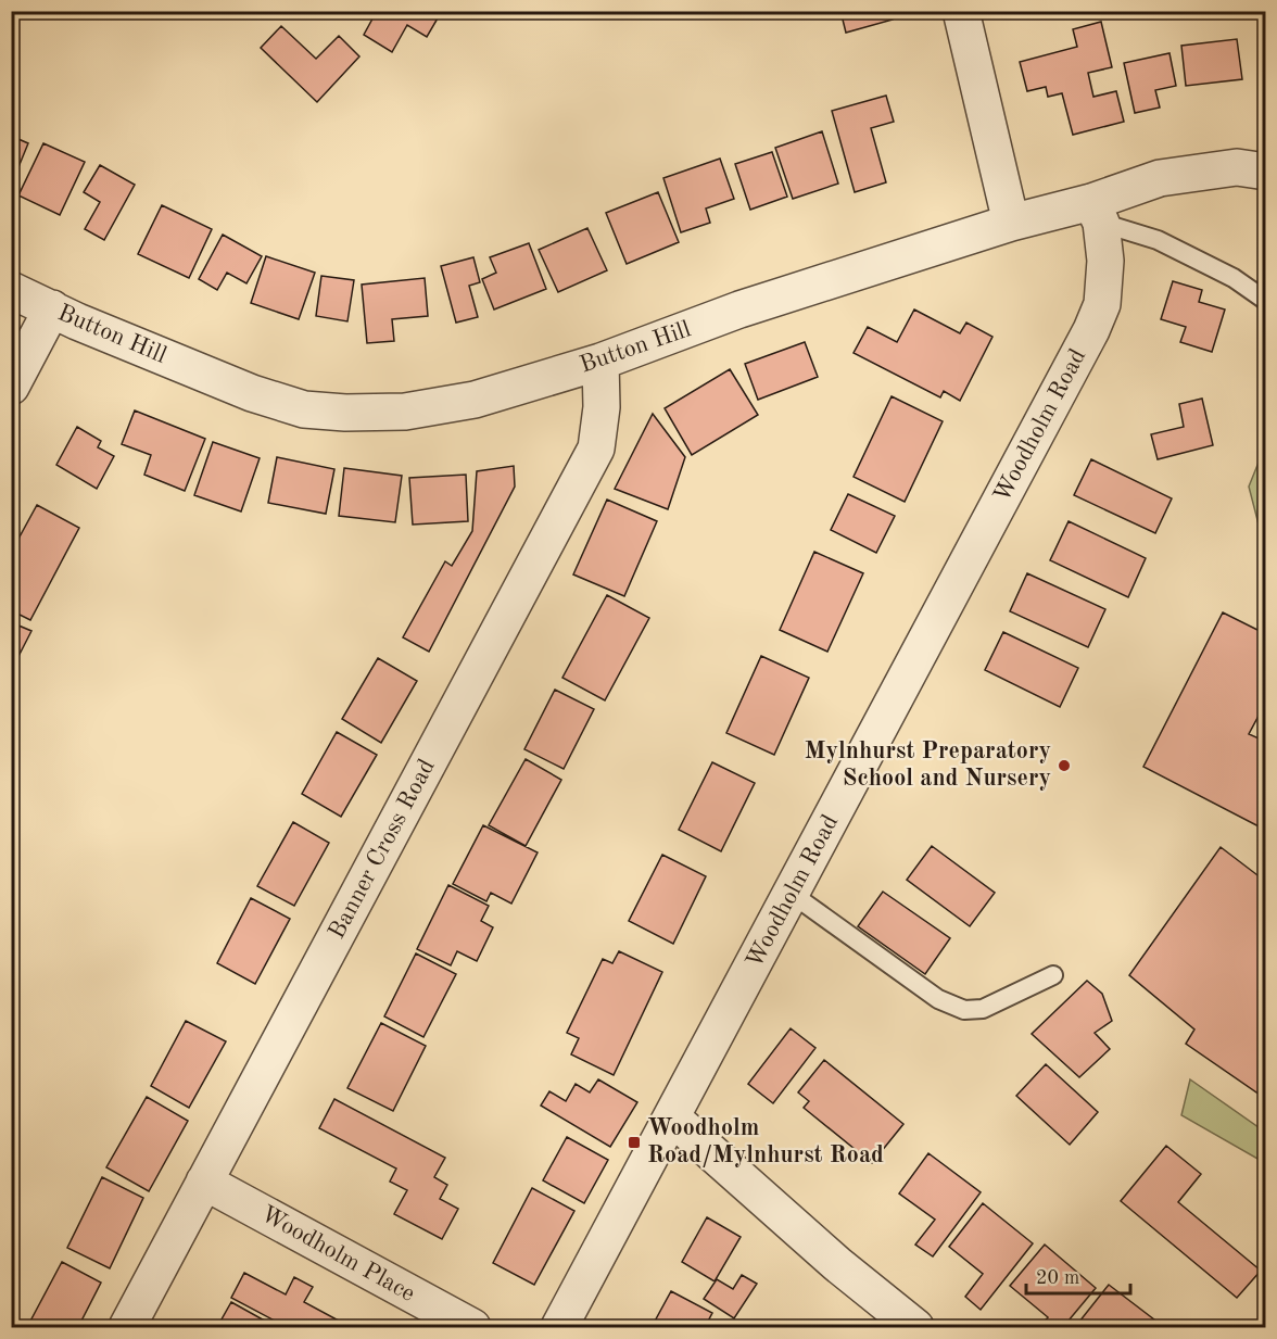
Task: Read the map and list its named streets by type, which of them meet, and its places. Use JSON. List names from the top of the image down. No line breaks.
{"streets":{"street":["Button Hill","Woodholm Road","Banner Cross Road","Woodholm Place"]},"crossings":[["Button Hill","Woodholm Road"],["Button Hill","Banner Cross Road"],["Banner Cross Road","Woodholm Place"]],"places":{"other":["Mylnhurst Preparatory School and Nursery"],"transit":["Woodholm Road/Mylnhurst Road"]},"scale_bar":"20 m"}
